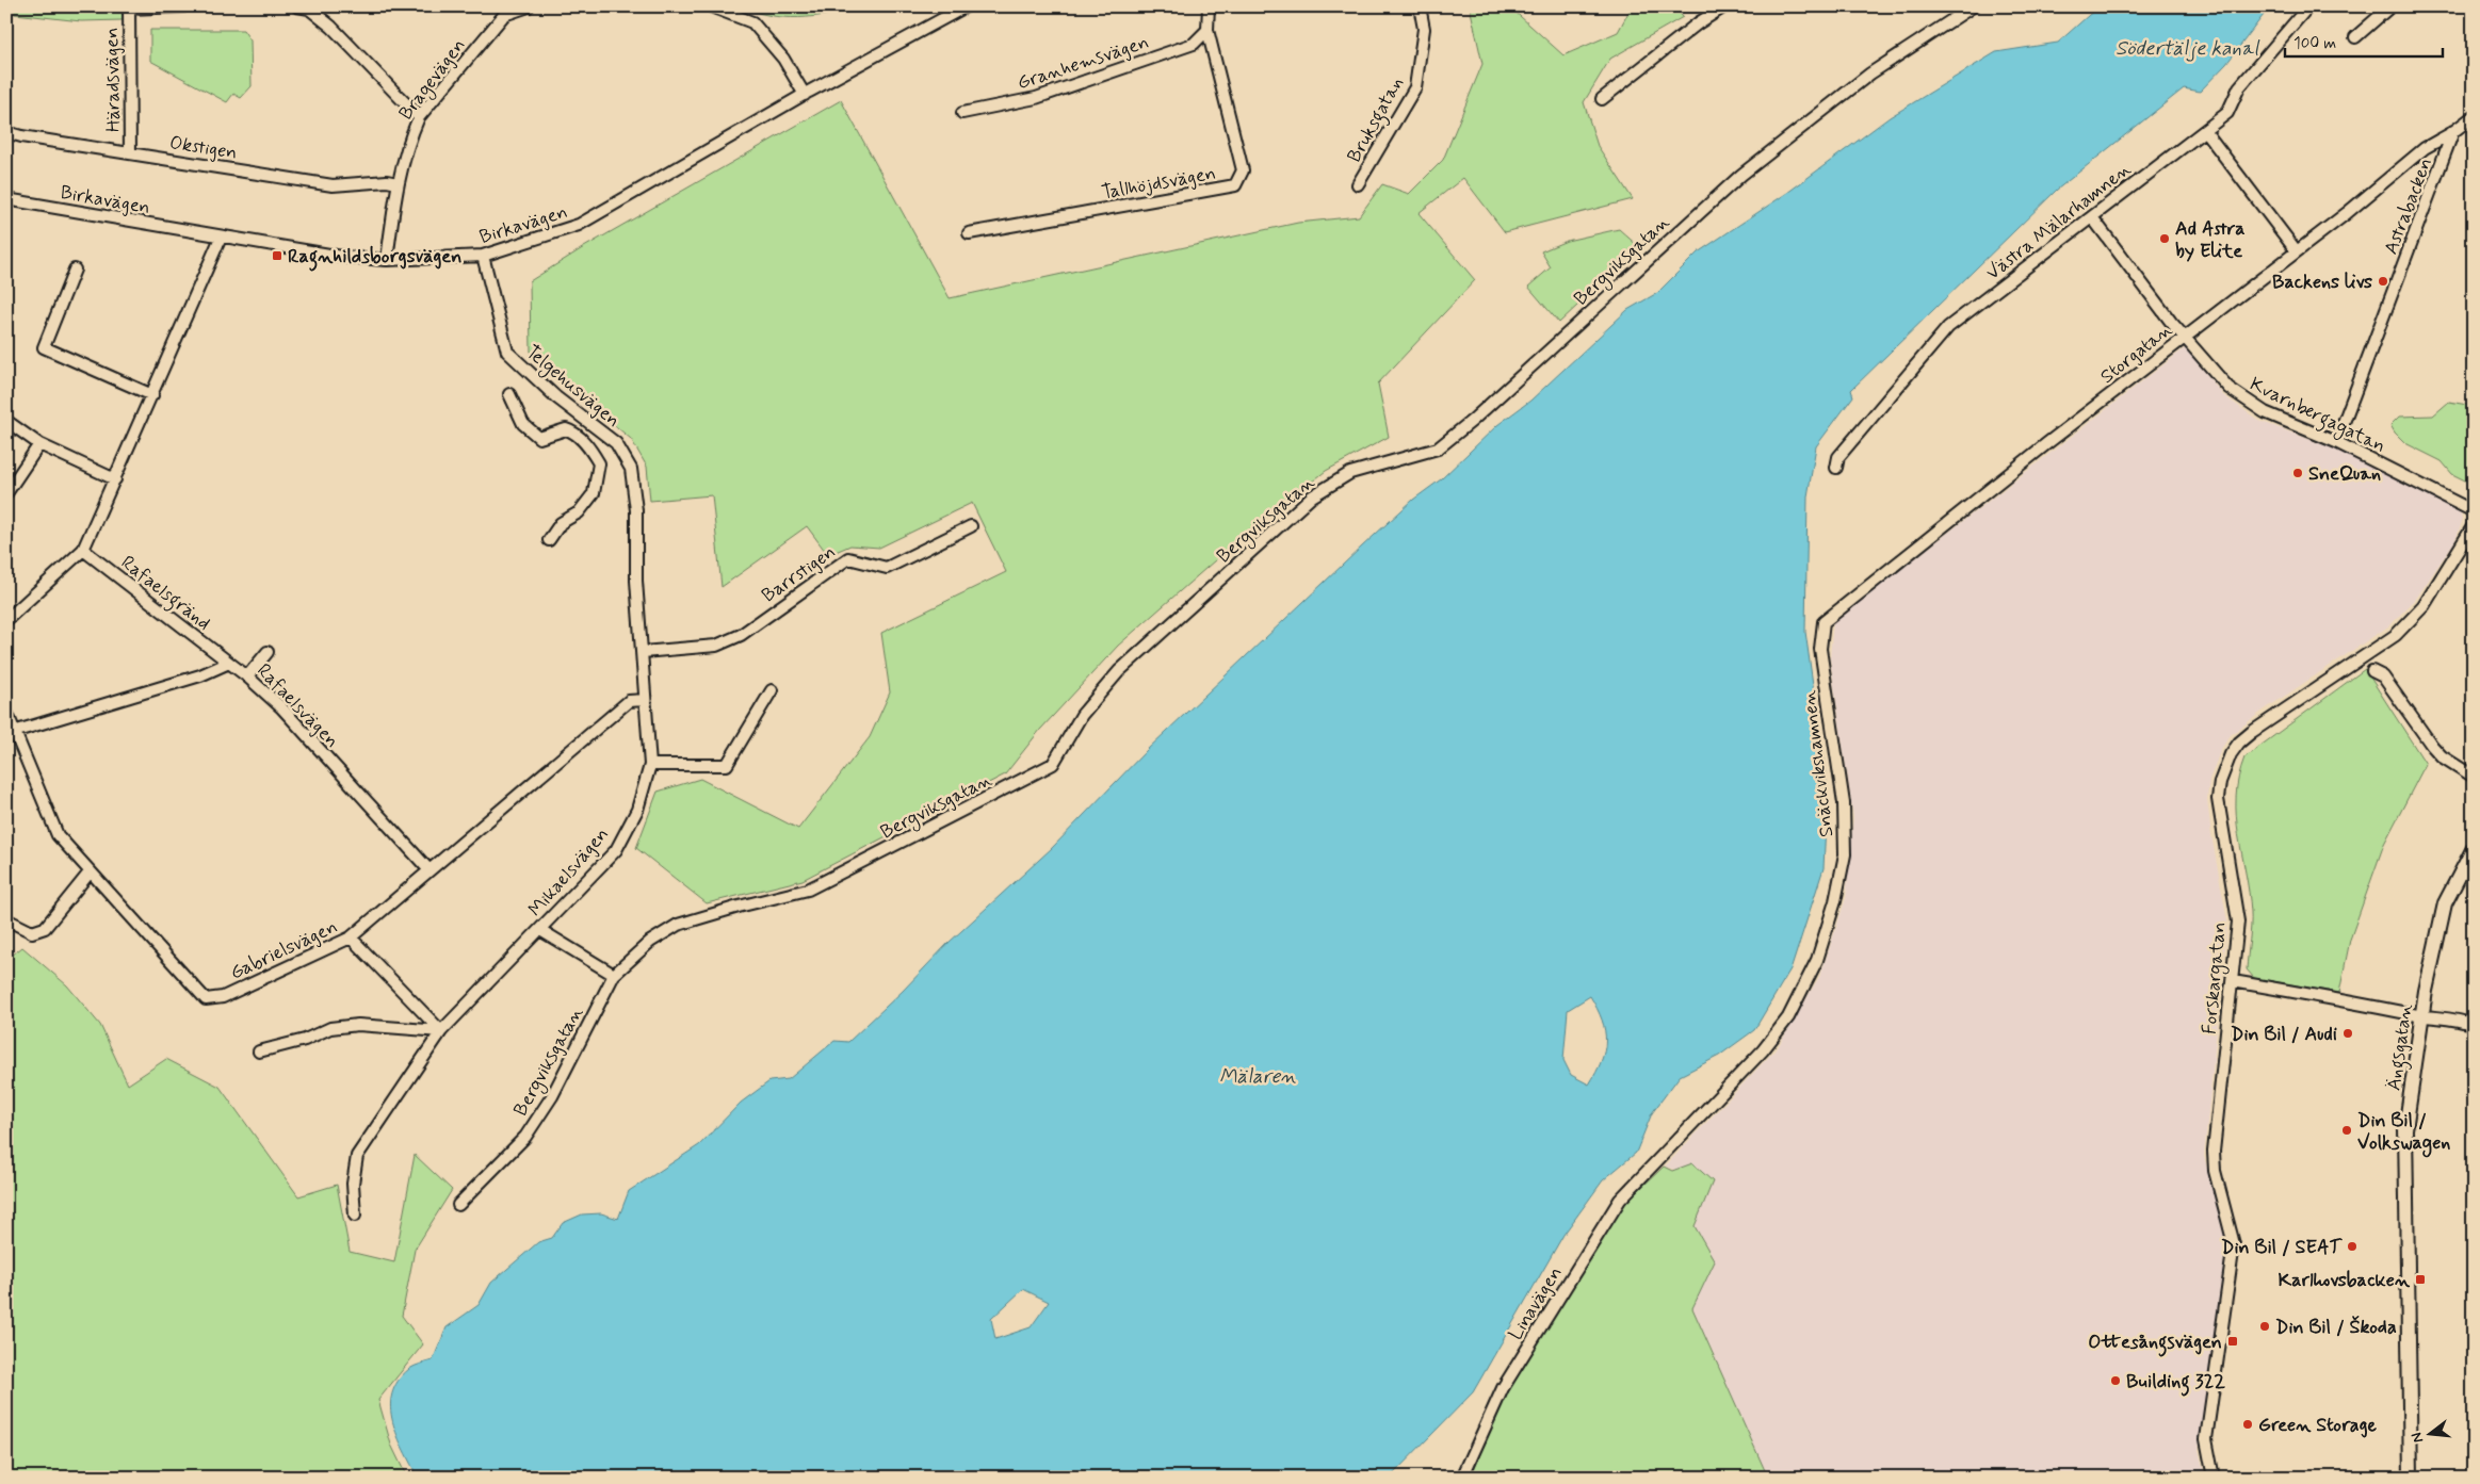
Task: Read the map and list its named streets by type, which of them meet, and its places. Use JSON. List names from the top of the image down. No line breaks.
{"streets":{"main road":["Ängsgatan"],"street":["Granhemsvägen","Bragevägen","Häradsvägen","Bruksgatan","Okstigen","Tallhöjdsvägen","Birkavägen","Astrabacken","Västra Mälarhamnen","Bergviksgatan","Storgatan","Telgehusvägen","Kvarnbergagatan","Barrstigen","Rafaelsgränd","Rafaelsvägen","Snäckvikshamnen","Mikaelsvägen","Gabrielsvägen","Forskargatan","Linavägen"]},"crossings":[["Granhemsvägen","Tallhöjdsvägen"],["Bragevägen","Okstigen"],["Bragevägen","Birkavägen"],["Häradsvägen","Okstigen"],["Birkavägen","Telgehusvägen"],["Astrabacken","Storgatan"],["Astrabacken","Kvarnbergagatan"],["Västra Mälarhamnen","Kvarnbergagatan"],["Storgatan","Kvarnbergagatan"],["Storgatan","Snäckvikshamnen"],["Telgehusvägen","Barrstigen"],["Telgehusvägen","Mikaelsvägen"],["Telgehusvägen","Gabrielsvägen"],["Rafaelsgränd","Rafaelsvägen"],["Rafaelsvägen","Gabrielsvägen"],["Snäckvikshamnen","Linavägen"],["Mikaelsvägen","Gabrielsvägen"]],"water":["Södertälje kanal","Mälaren"],"places":{"other":["Ad Astra by Elite","Backens livs","SneQuan","Din Bil / Audi","Din Bil / Volkswagen","Din Bil / SEAT","Din Bil / Škoda","Building 322","Green Storage"],"transit":["Ragnhildsborgsvägen","Karlhovsbacken","Ottesångsvägen"]},"scale_bar":"100 m","north":"left"}
